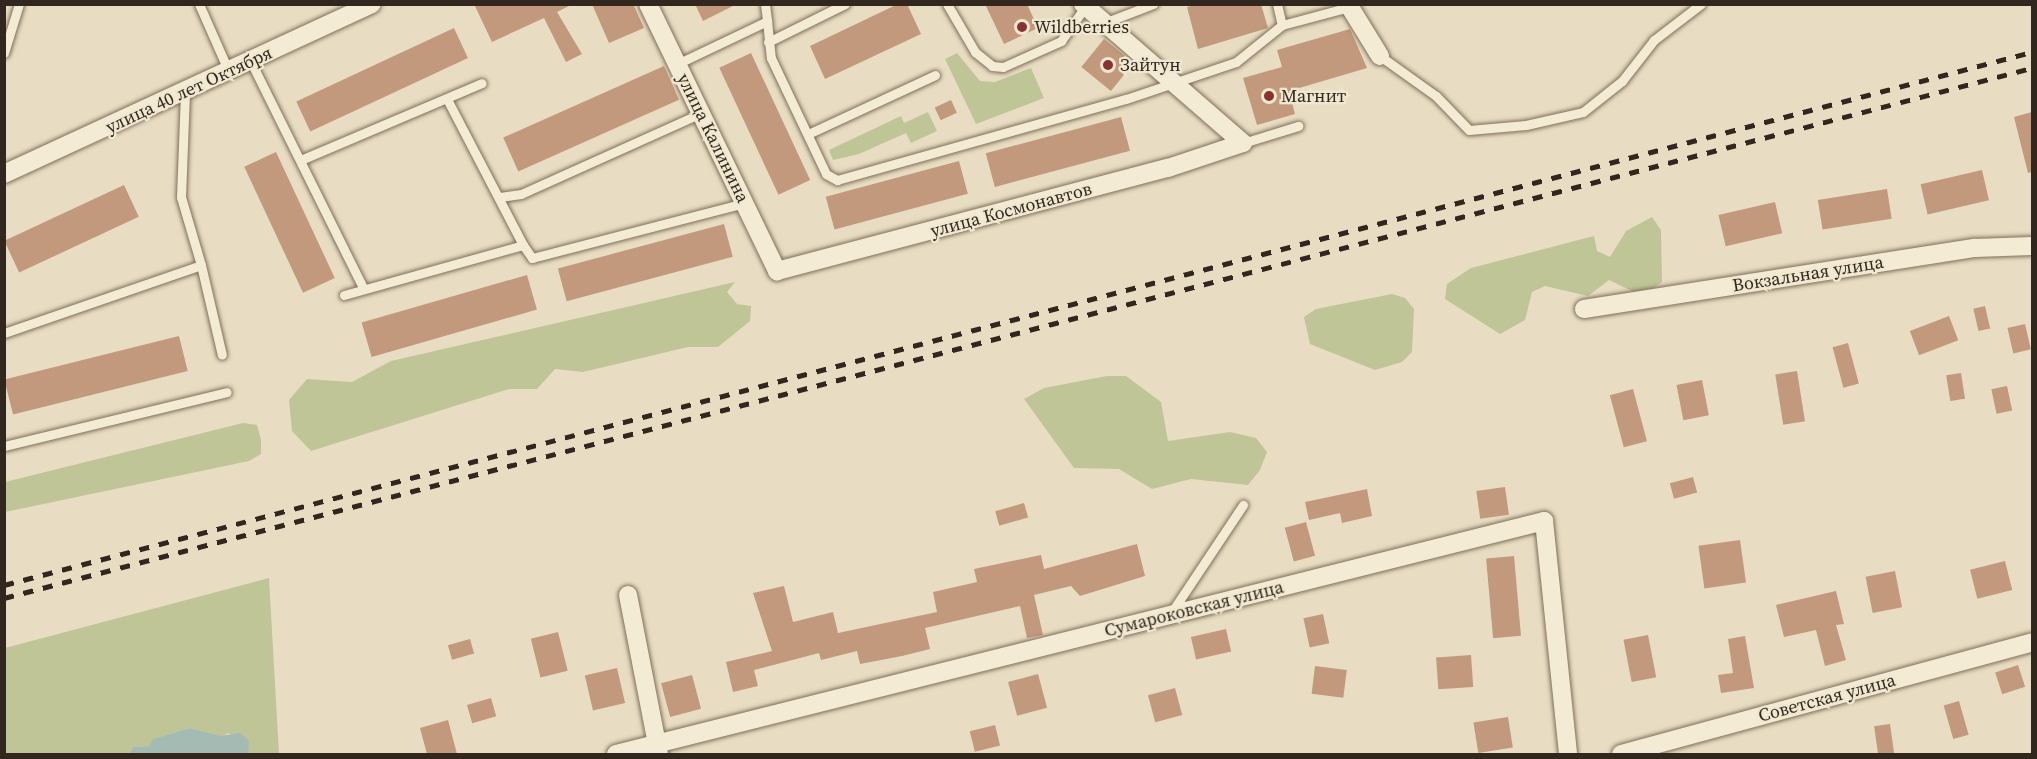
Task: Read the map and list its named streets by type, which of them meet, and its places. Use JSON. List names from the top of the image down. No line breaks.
{"streets":{"street":["улица 40 лет Октября","улица Калинина","улица Космонавтов","Вокзальная улица","Сумароковская улица","Советская улица"]},"crossings":[["улица Калинина","улица Космонавтов"]],"places":["Wildberries","Зайтун","Магнит"]}
